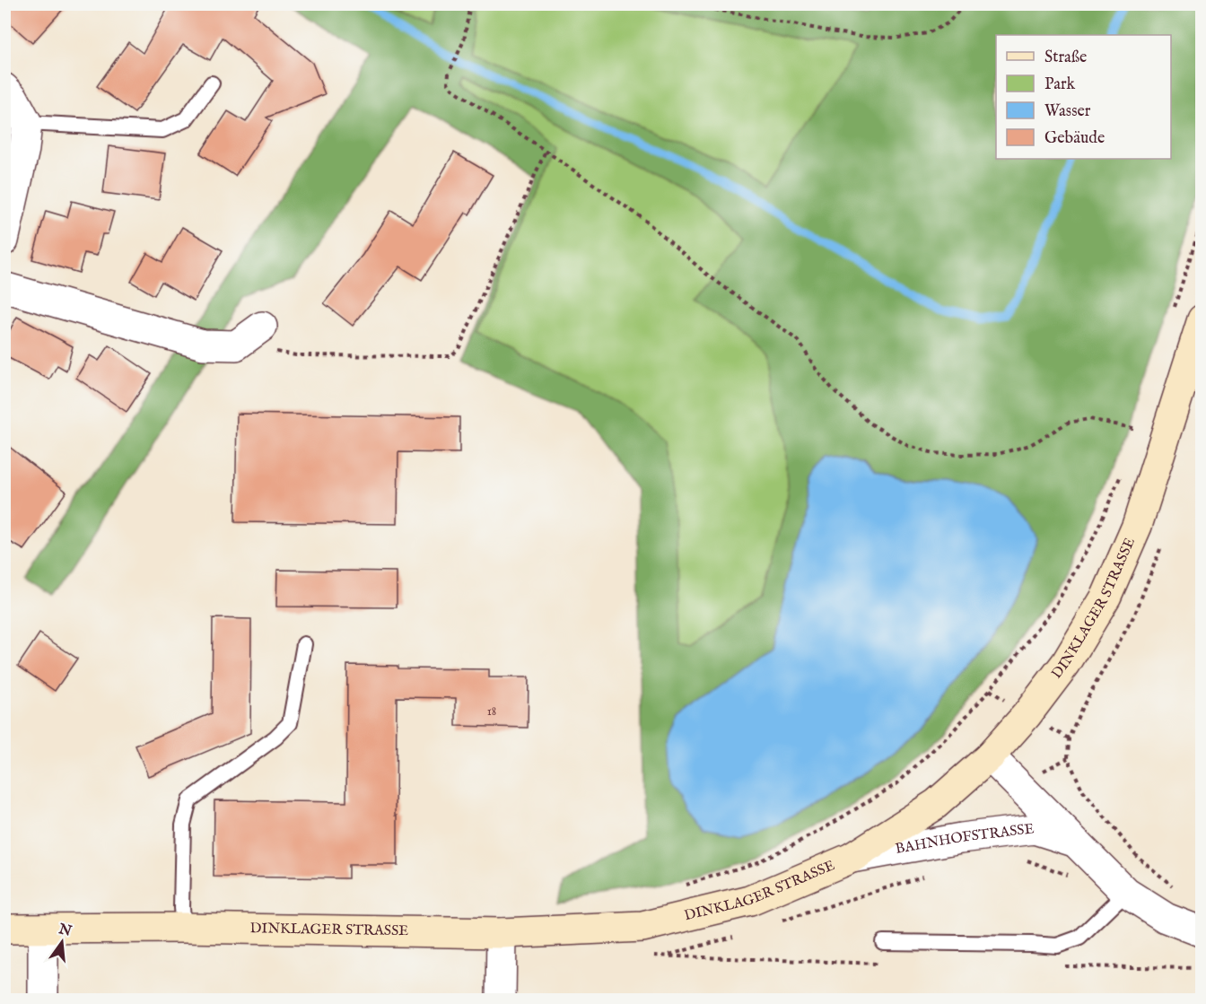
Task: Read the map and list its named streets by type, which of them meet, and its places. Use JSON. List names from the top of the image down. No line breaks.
{"streets":{"main road":["DINKLAGER STRASSE"],"street":["BAHNHOFSTRASSE"]},"crossings":[["DINKLAGER STRASSE","BAHNHOFSTRASSE"]],"house_numbers":["18"],"legend":["Straße","Park","Wasser","Gebäude"],"north":"top"}
